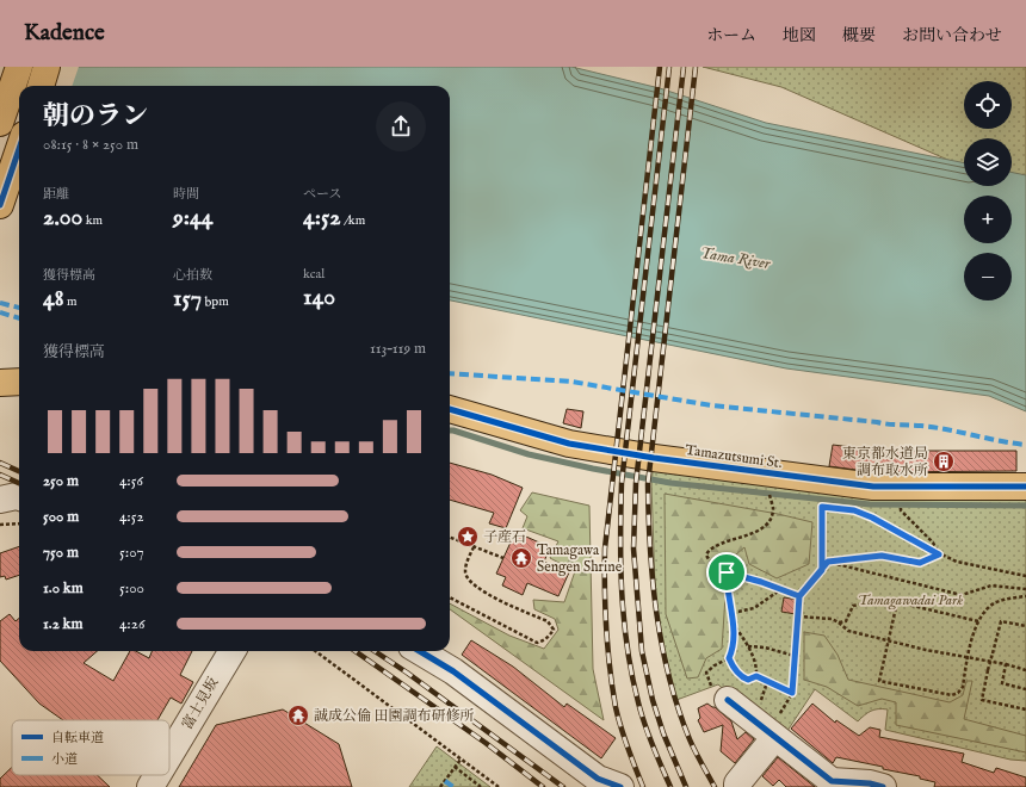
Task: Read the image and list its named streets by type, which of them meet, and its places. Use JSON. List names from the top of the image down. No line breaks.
{"streets":{"main road":["Tamazutsumi St."],"street":["富士見坂"]},"water":["Tama River"],"parks":["Tamagawadai Park"],"places":{"building":["東京都水道局 調布取水所"],"place":["子産石"],"temple":["Tamagawa Sengen Shrine","誠成公倫 田園調布研修所"]},"legend":["自転車道","小道"],"page":{"header":"Kadence","nav":["ホーム","地図","概要","お問い合わせ"],"map_buttons":["+","−"],"heading":["朝のラン","08:15 · 8 × 250 m"],"stats":[["距離","2.00 km"],["時間","9:44"],["ペース","4:52 /km"],["獲得標高","48 m"],["心拍数","157 bpm"],["kcal","140"]],"chart":["獲得標高","113–119 m"],"list":[{"name":"250 m","note":"4:56"},{"name":"500 m","note":"4:52"},{"name":"750 m","note":"5:07"},{"name":"1.0 km","note":"5:00"},{"name":"1.2 km","note":"4:26"}]}}
